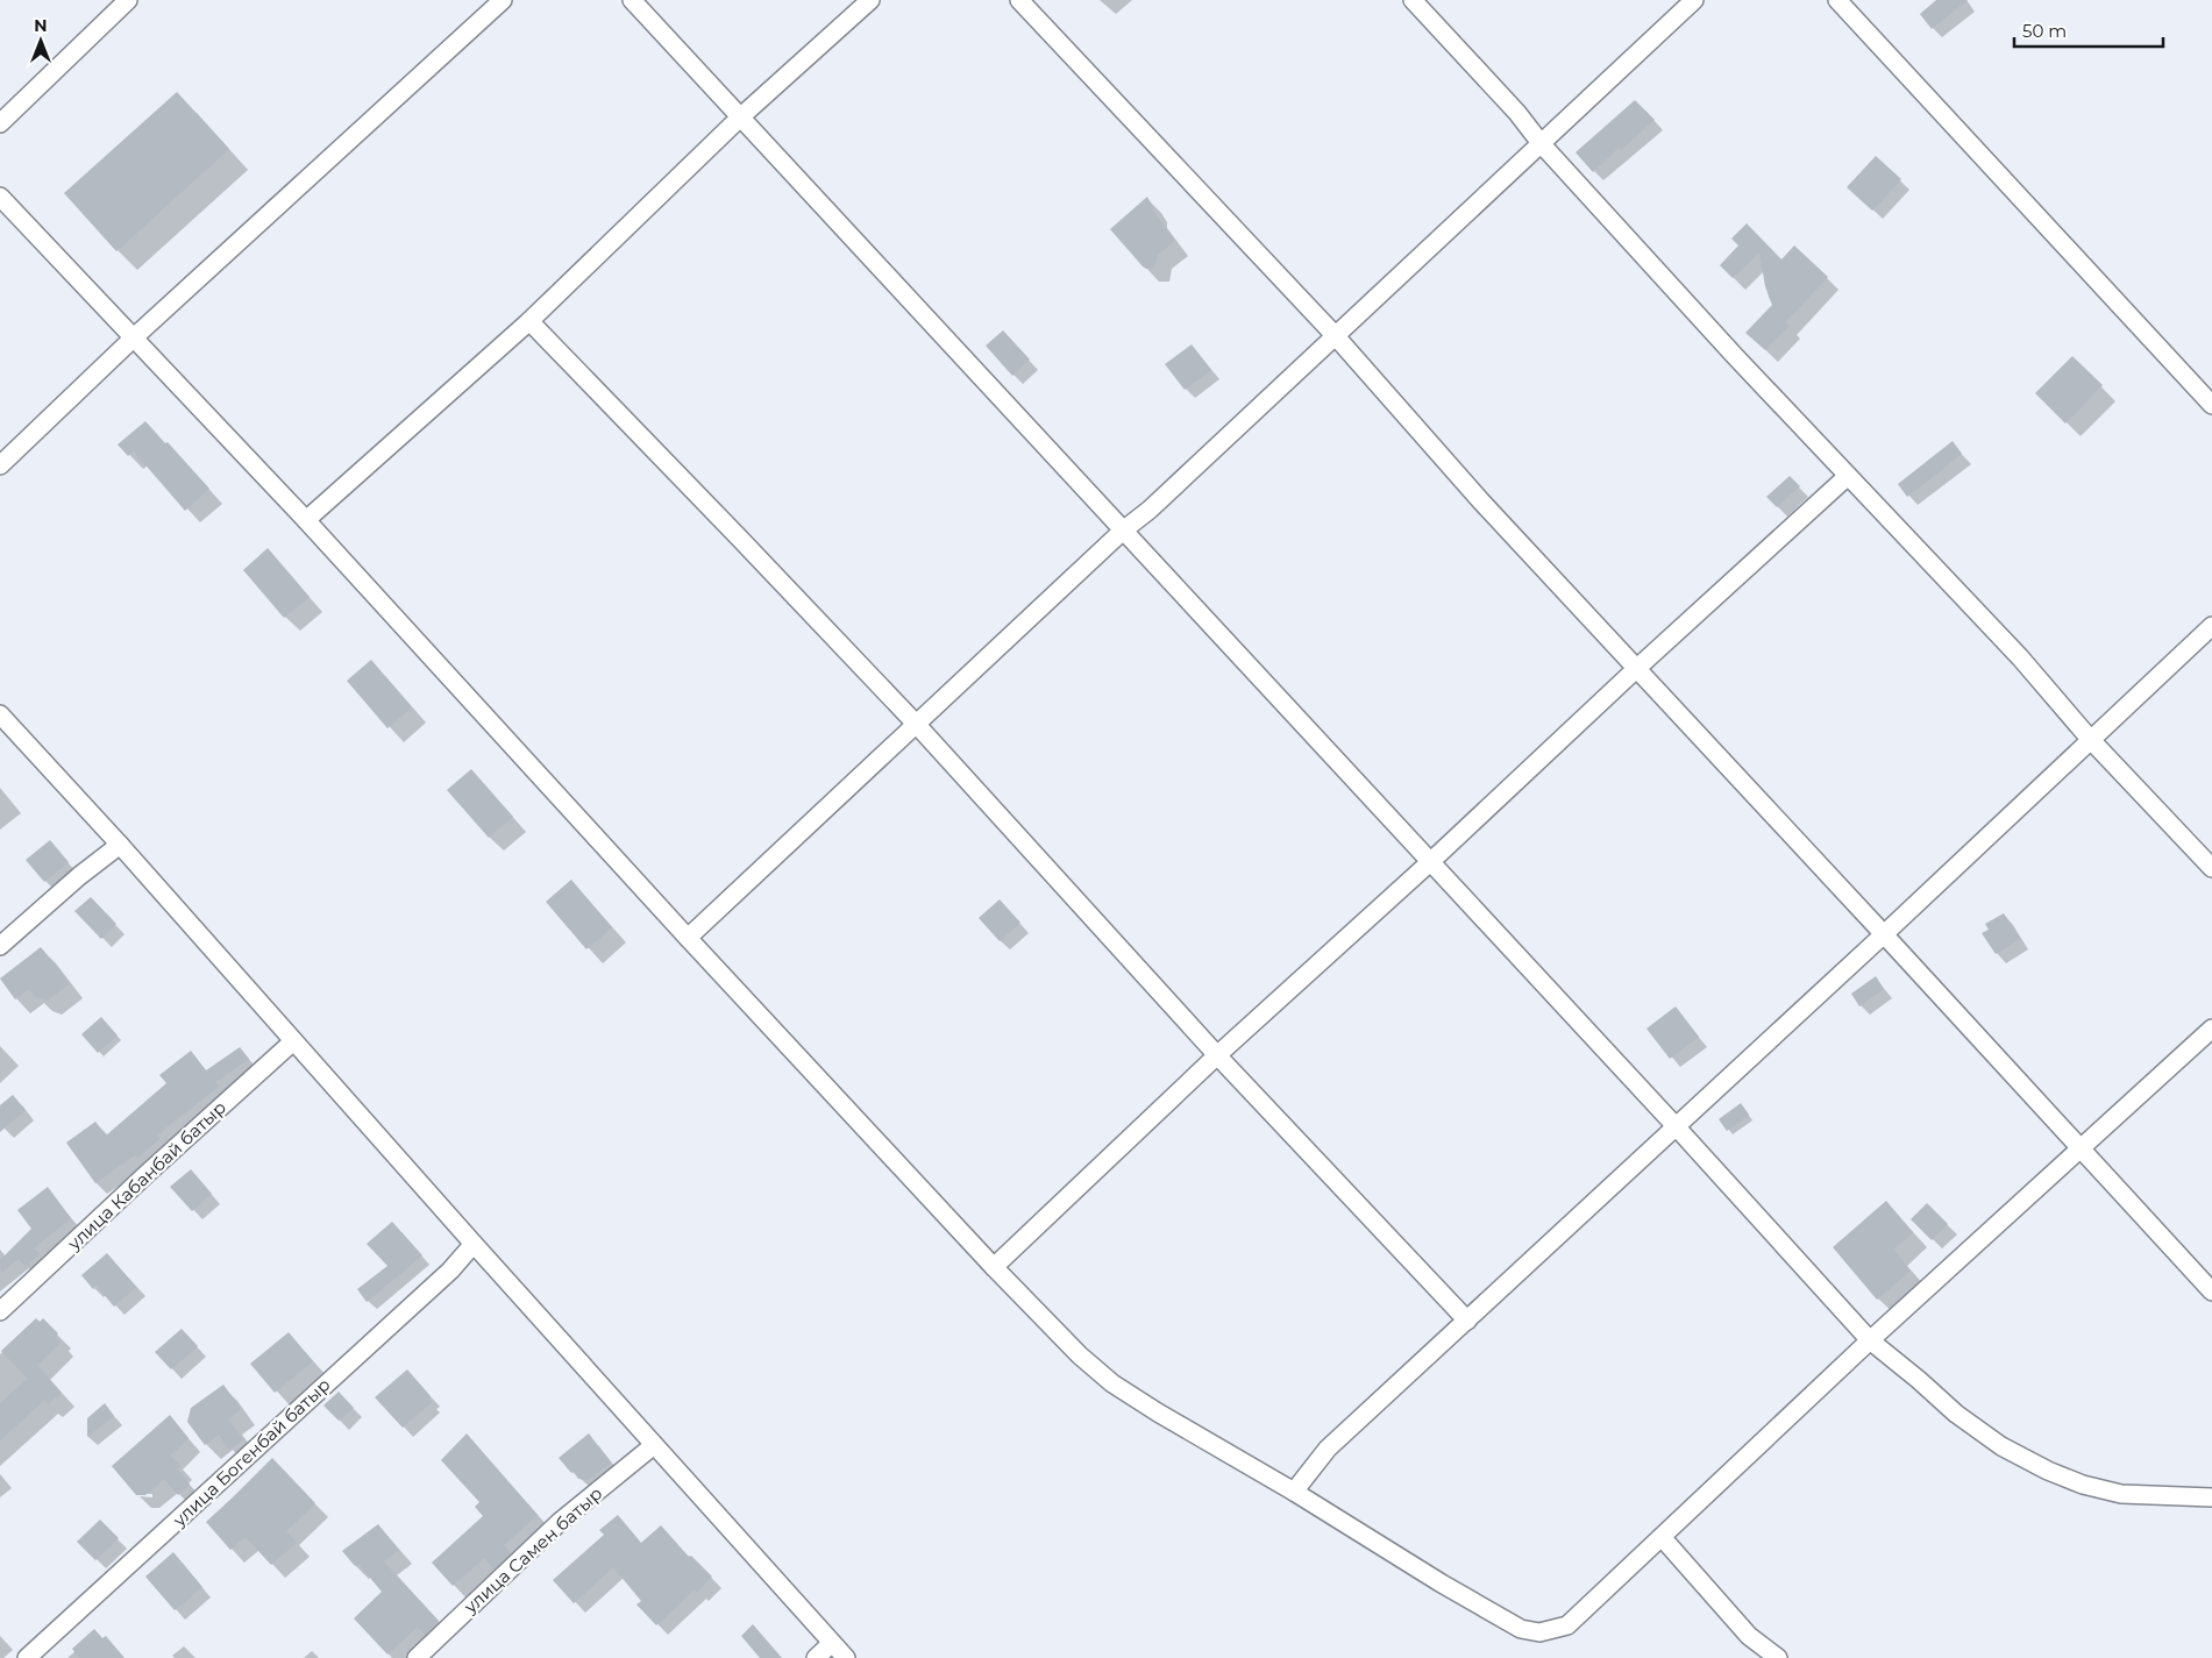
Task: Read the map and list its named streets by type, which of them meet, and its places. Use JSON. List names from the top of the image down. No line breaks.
{"streets":{"street":["улица Кабанбай батыр","улица Богенбай батыр","улица Самен батыр"]},"scale_bar":"50 m","north":"top"}
